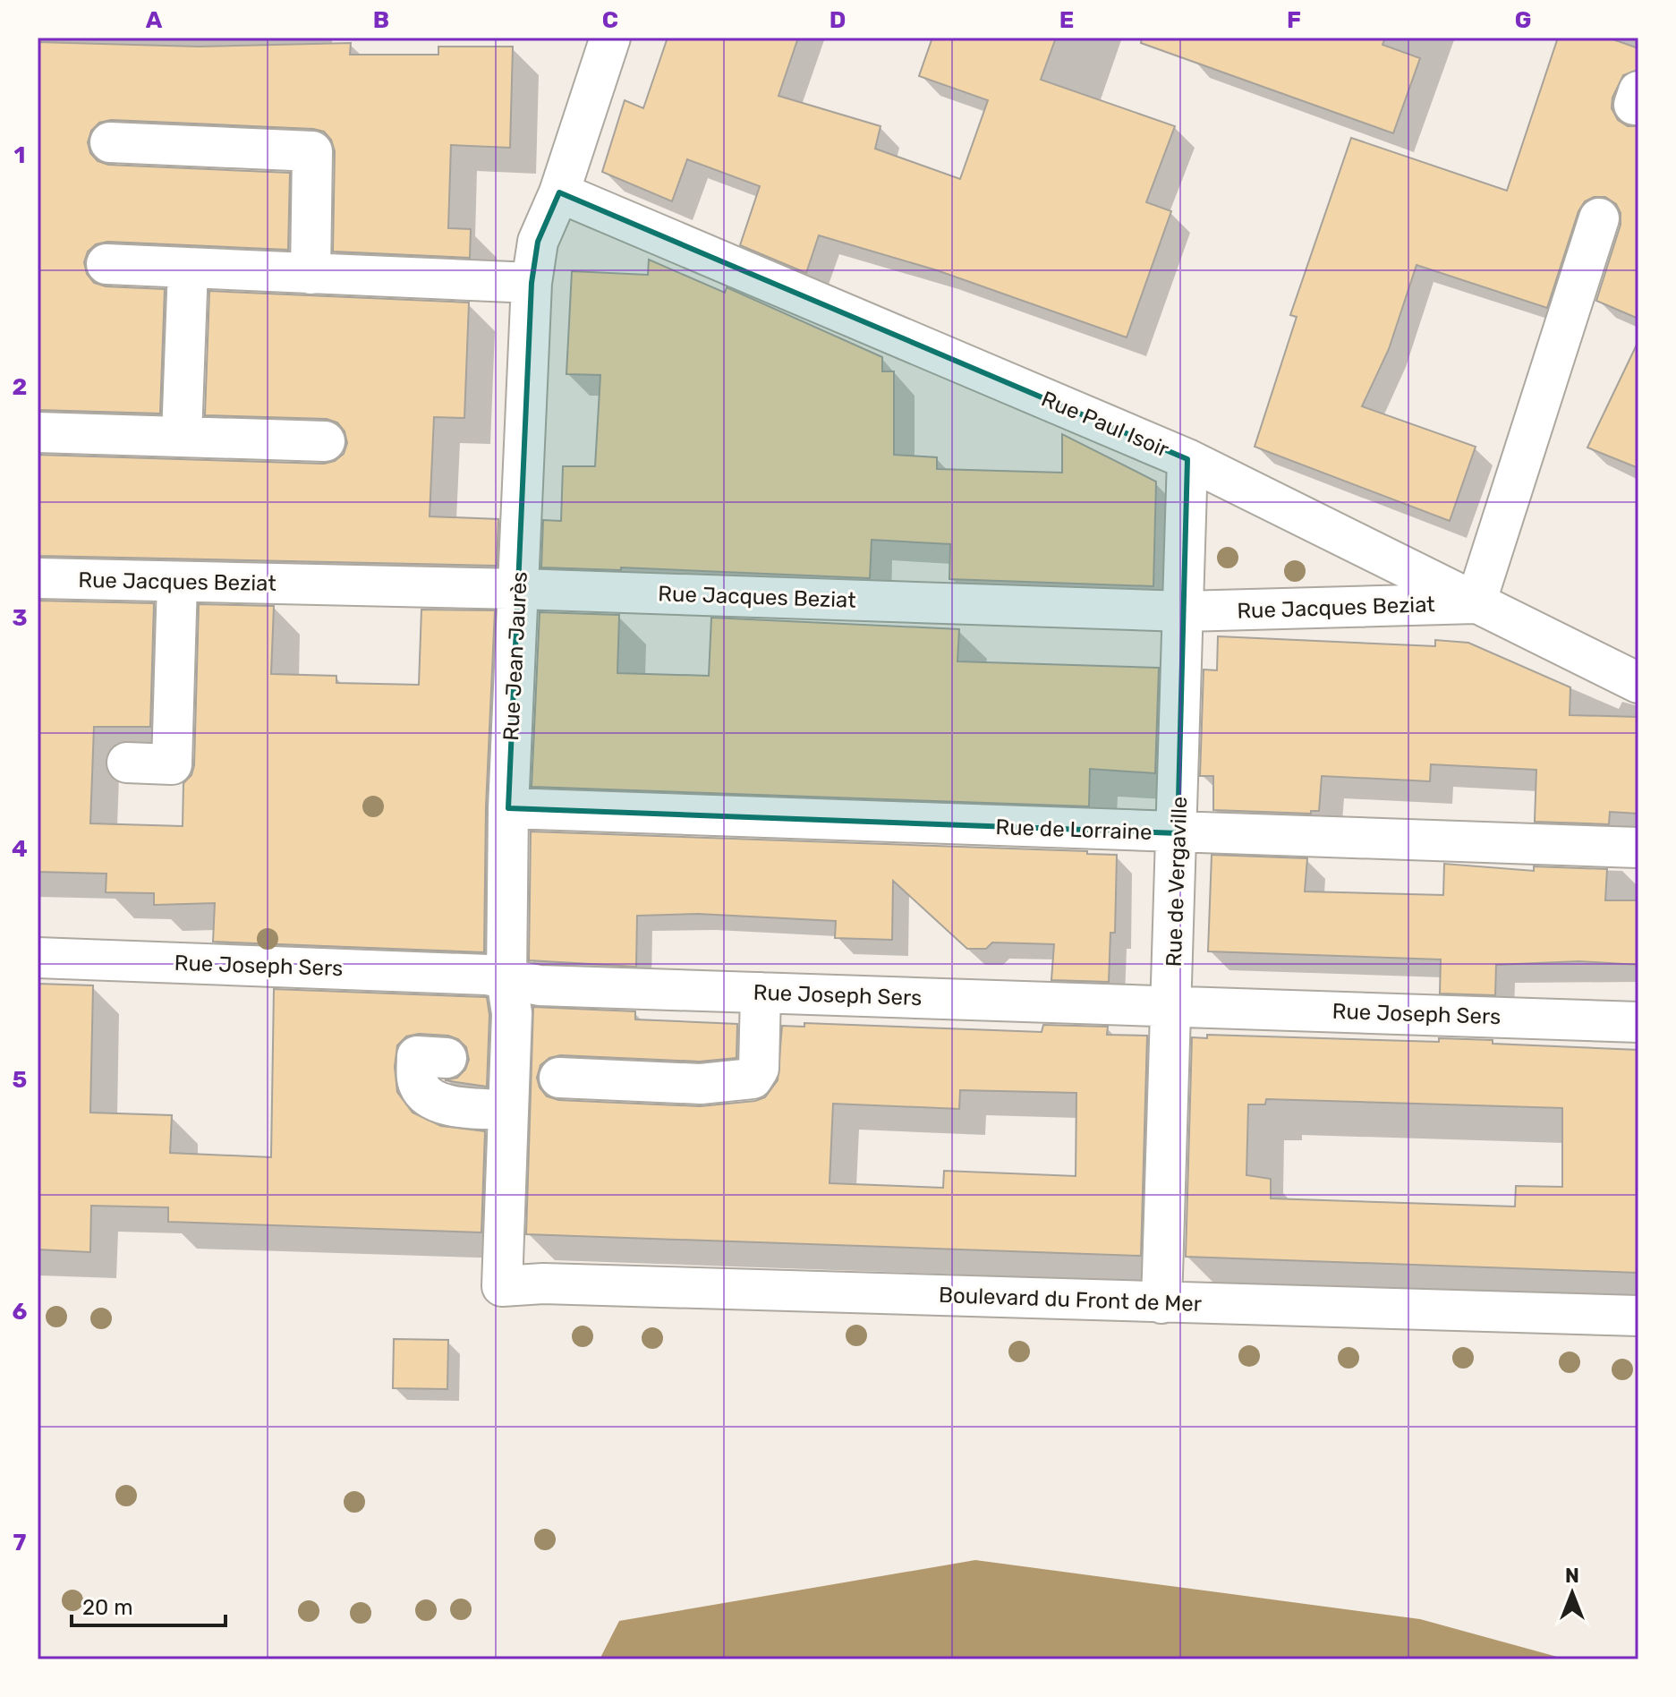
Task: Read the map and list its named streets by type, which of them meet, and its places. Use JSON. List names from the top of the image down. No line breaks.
{"streets":{"street":["Rue Paul Isoir","Rue Jacques Beziat","Rue Jean Jaurès","Rue de Lorraine","Rue de Vergaville","Rue Joseph Sers","Boulevard du Front de Mer"]},"crossings":[["Rue Paul Isoir","Rue Jacques Beziat"],["Rue Paul Isoir","Rue Jean Jaurès"],["Rue Paul Isoir","Rue de Vergaville"],["Rue Jacques Beziat","Rue Jean Jaurès"],["Rue Jacques Beziat","Rue de Vergaville"],["Rue Jean Jaurès","Rue de Lorraine"],["Rue Jean Jaurès","Rue Joseph Sers"],["Rue Jean Jaurès","Boulevard du Front de Mer"],["Rue de Lorraine","Rue de Vergaville"],["Rue de Vergaville","Rue Joseph Sers"],["Rue de Vergaville","Boulevard du Front de Mer"]],"scale_bar":"20 m","north":"top","grid":{"columns":["A","B","C","D","E","F","G"],"rows":["1","2","3","4","5","6","7"]}}
